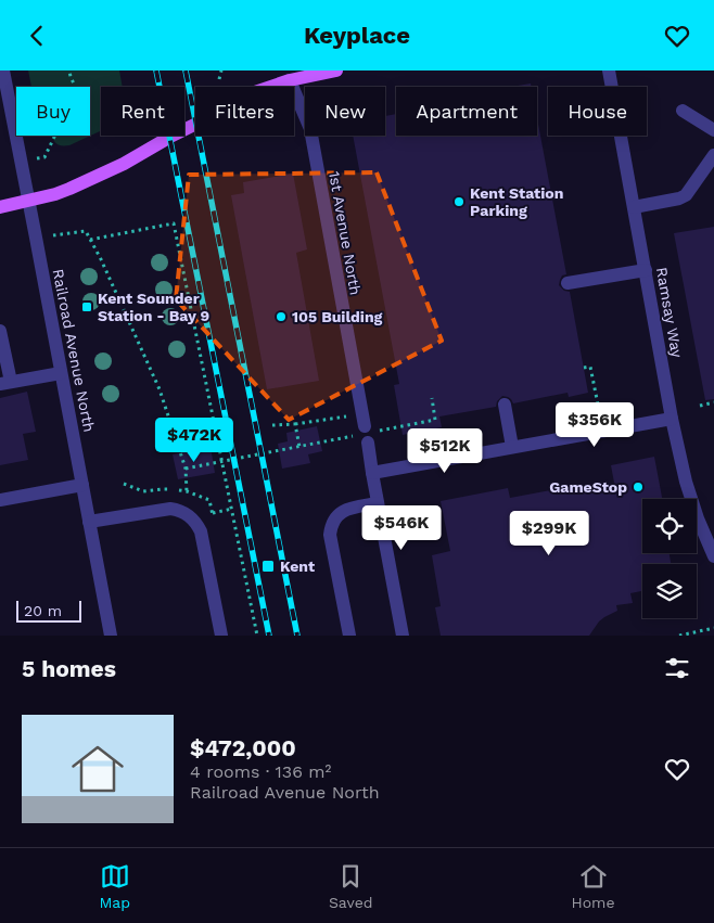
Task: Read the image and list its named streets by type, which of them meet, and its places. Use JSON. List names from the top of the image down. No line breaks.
{"streets":{"street":["1st Avenue North","Ramsay Way","Railroad Avenue North"]},"places":{"other":["Kent Station Parking","105 Building","GameStop"],"transit":["Kent Sounder Station - Bay 9","Kent"]},"scale_bar":"20 m","page":{"header":"Keyplace","chip":["Buy","Rent","Filters","New","Apartment","House"],"price":["$356K","$472K","$512K","$546K","$299K"],"scale":"20 m","heading":"5 homes","list":[{"name":"$472,000","note":"4 rooms · 136 m² · Railroad Avenue North"}],"tabs":["Map","Saved","Home"]}}
